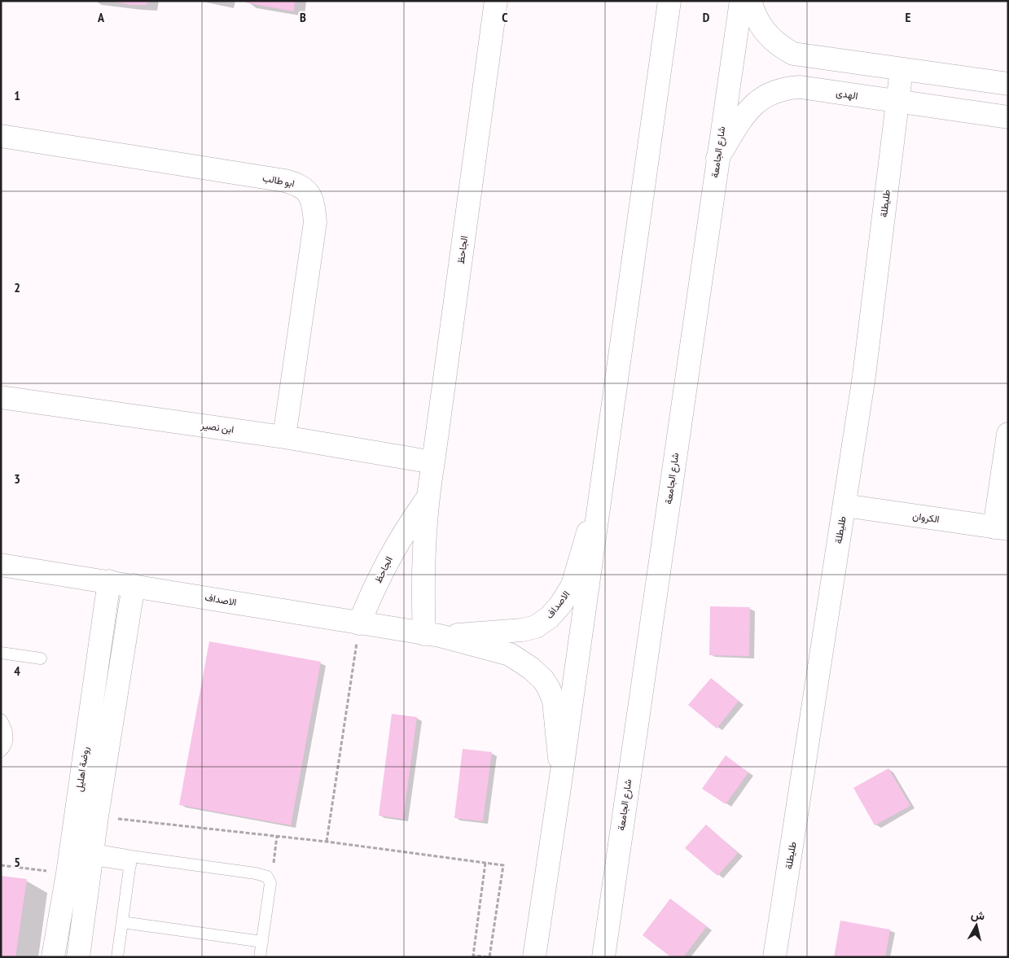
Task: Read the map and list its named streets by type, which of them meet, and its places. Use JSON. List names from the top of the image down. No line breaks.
{"streets":{"street":["الهدى","شارع الجامعة","ابو طالب","طليطلة","الجاحظ","ابن نصير","الكروان","الاصداف","روضة اهليل"]},"crossings":[["الهدى","شارع الجامعة"],["الهدى","طليطلة"],["ابو طالب","ابن نصير"],["طليطلة","الكروان"],["الجاحظ","ابن نصير"],["الجاحظ","الاصداف"],["الاصداف","روضة اهليل"]],"north":"top","grid":{"columns":["A","B","C","D","E"],"rows":["1","2","3","4","5"]}}
